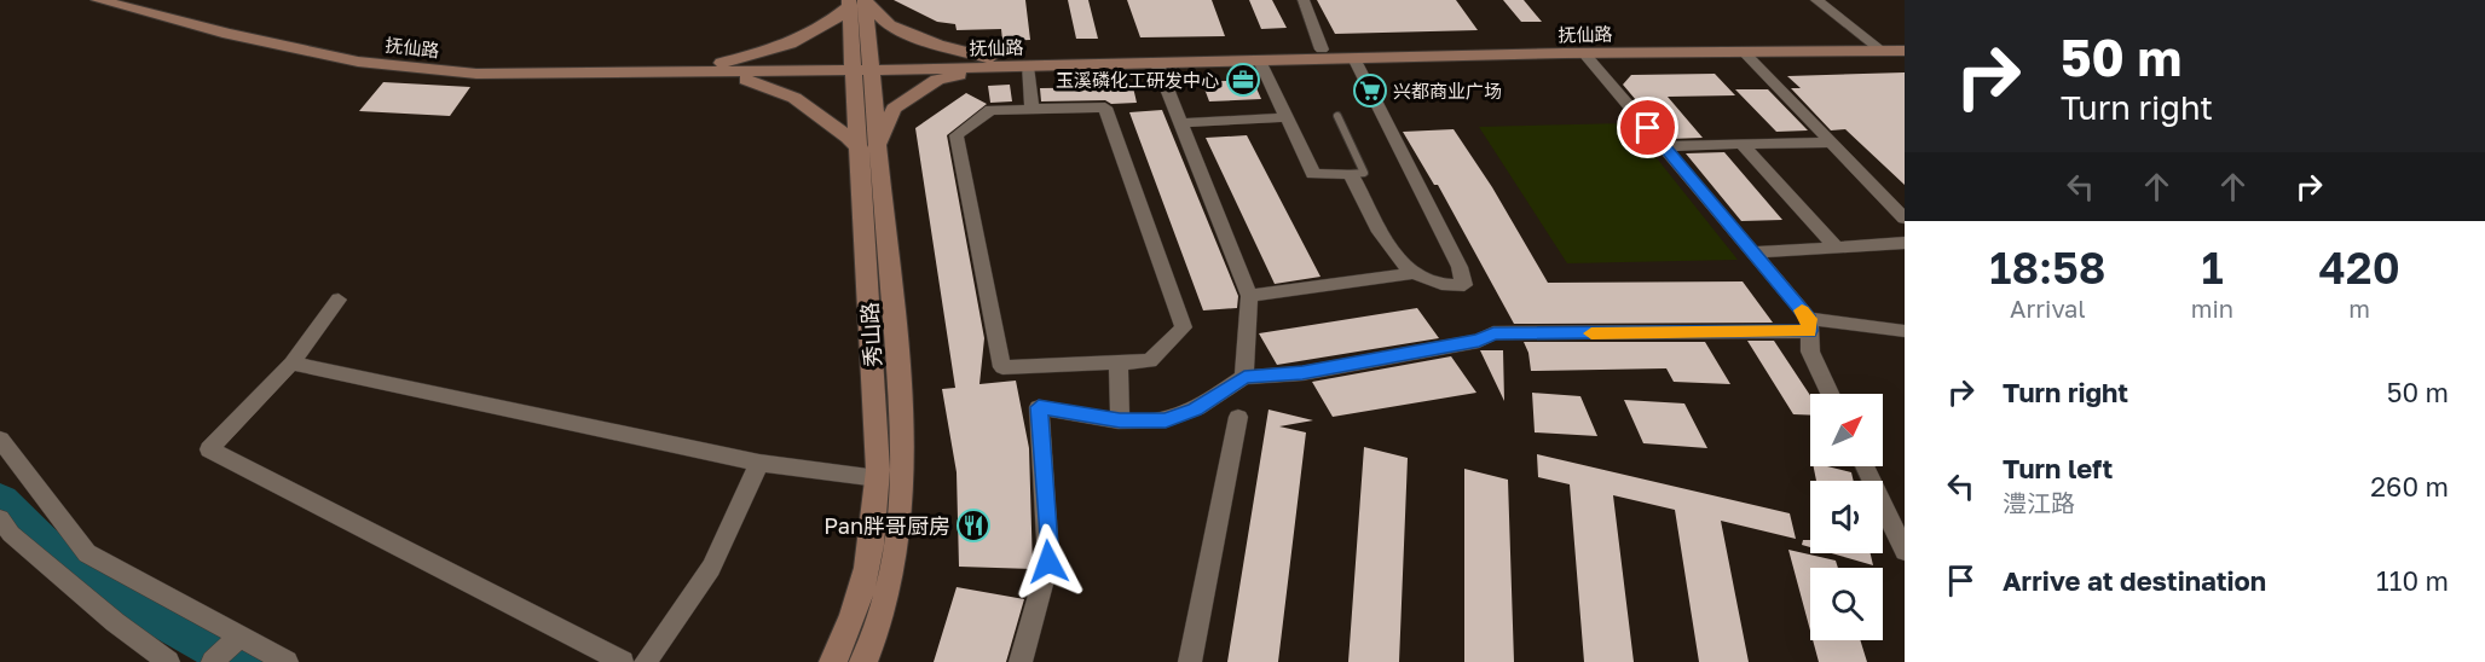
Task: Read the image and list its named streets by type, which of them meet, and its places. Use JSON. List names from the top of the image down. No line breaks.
{"streets":{"main road":["抚仙路","秀山路"]},"crossings":[["抚仙路","秀山路"]],"places":{"office":["玉溪磷化工研发中心"],"supermarket":["兴都商业广场"],"restaurant":["Pan胖哥厨房"]},"north":"top right","page":{"turn":["50 m","Turn right"],"eta":["18:58","Arrival","1","min","420","m"],"list":[{"name":"Turn right","value":"50 m"},{"name":"Turn left","note":"澧江路","value":"260 m"},{"name":"Arrive at destination","value":"110 m"}]}}
